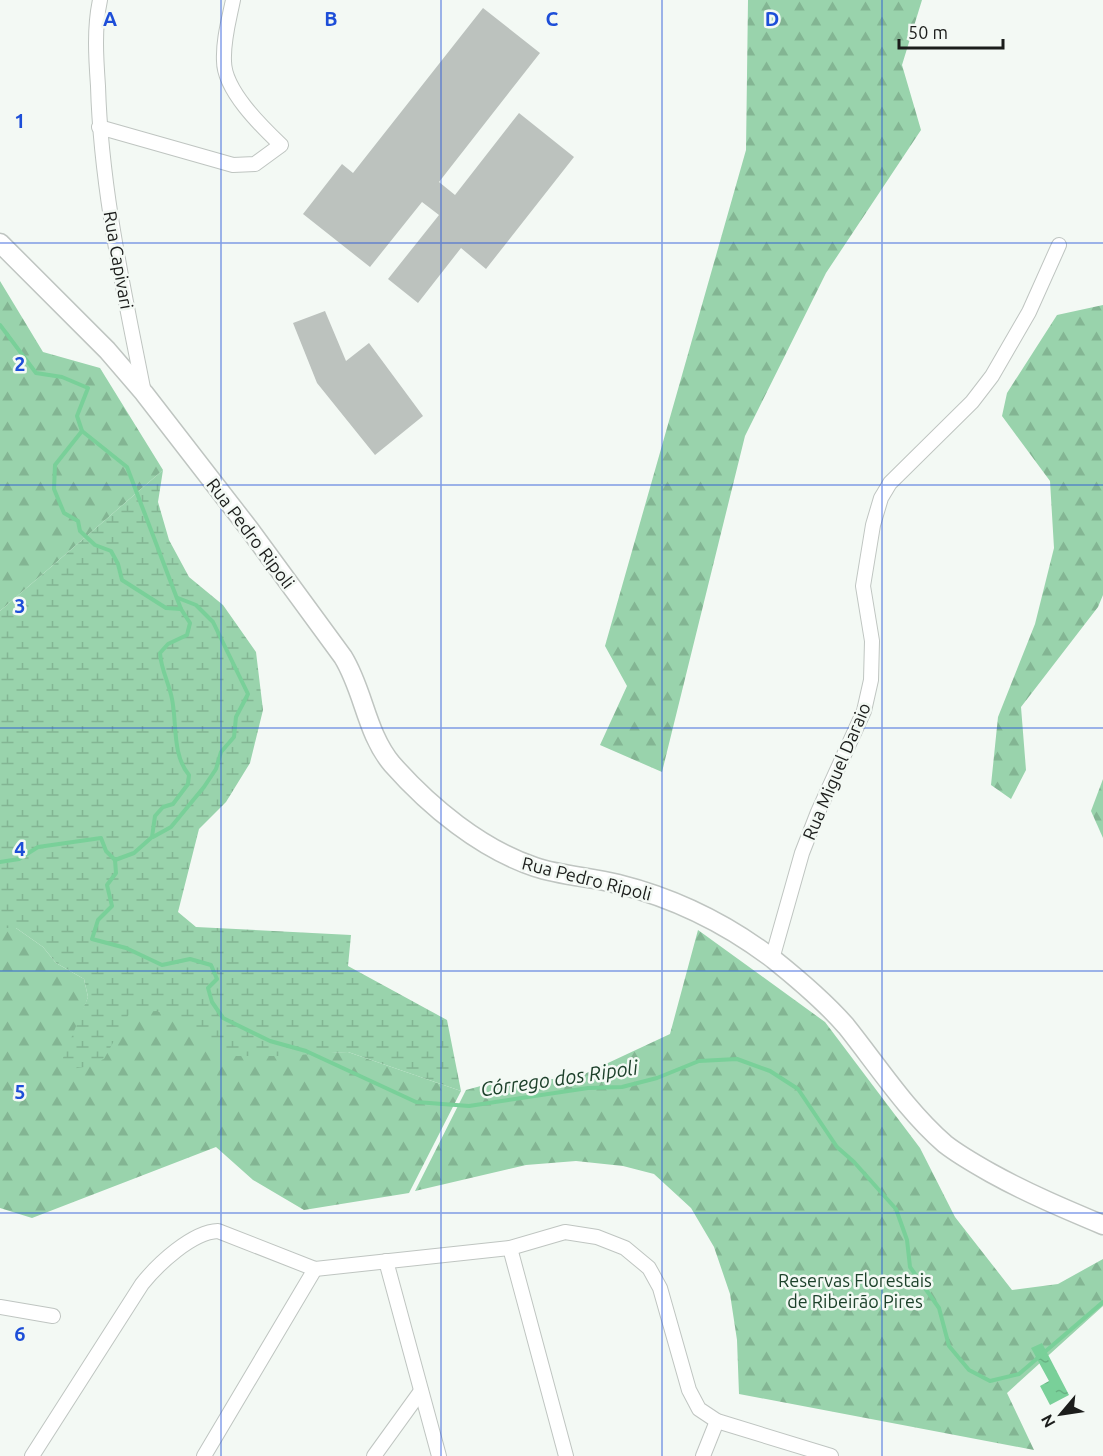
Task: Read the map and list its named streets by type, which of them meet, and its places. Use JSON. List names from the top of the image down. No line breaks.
{"streets":{"street":["Rua Capivari","Rua Pedro Ripoli","Rua Miguel Daraio"]},"crossings":[["Rua Capivari","Rua Pedro Ripoli"],["Rua Pedro Ripoli","Rua Miguel Daraio"]],"water":["Córrego dos Ripoli"],"parks":["Reservas Florestais de Ribeirão Pires"],"scale_bar":"50 m","north":"bottom left","grid":{"columns":["A","B","C","D"],"rows":["1","2","3","4","5","6"]}}
